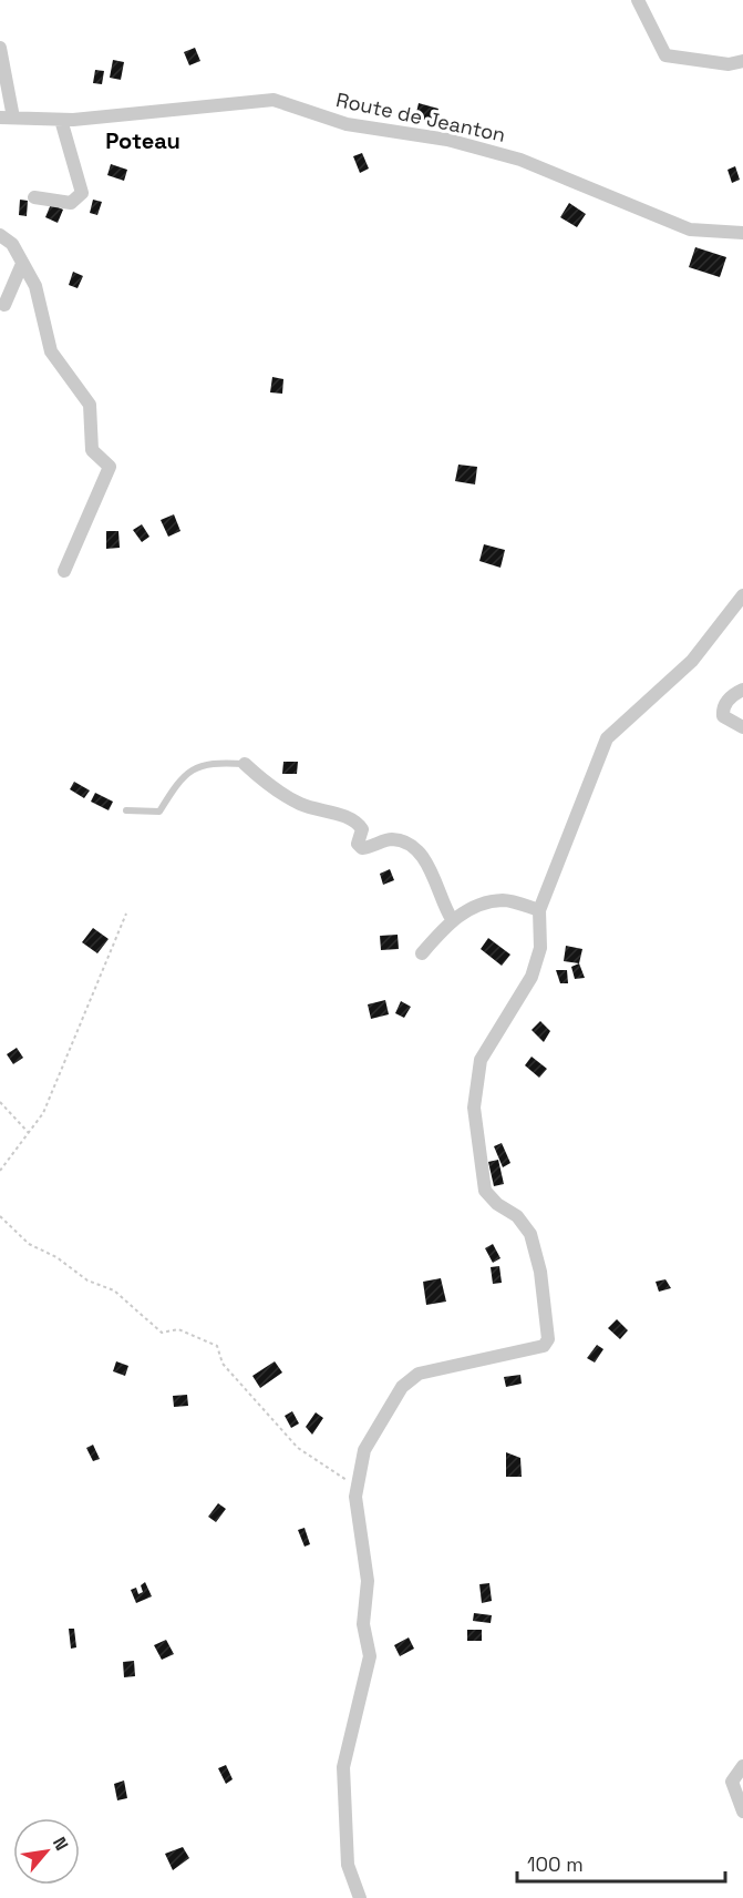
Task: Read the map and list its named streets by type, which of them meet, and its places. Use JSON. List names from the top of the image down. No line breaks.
{"streets":{"street":["Route de Jeanton"]},"districts":["Poteau"],"scale_bar":"100 m","north":"top right"}
